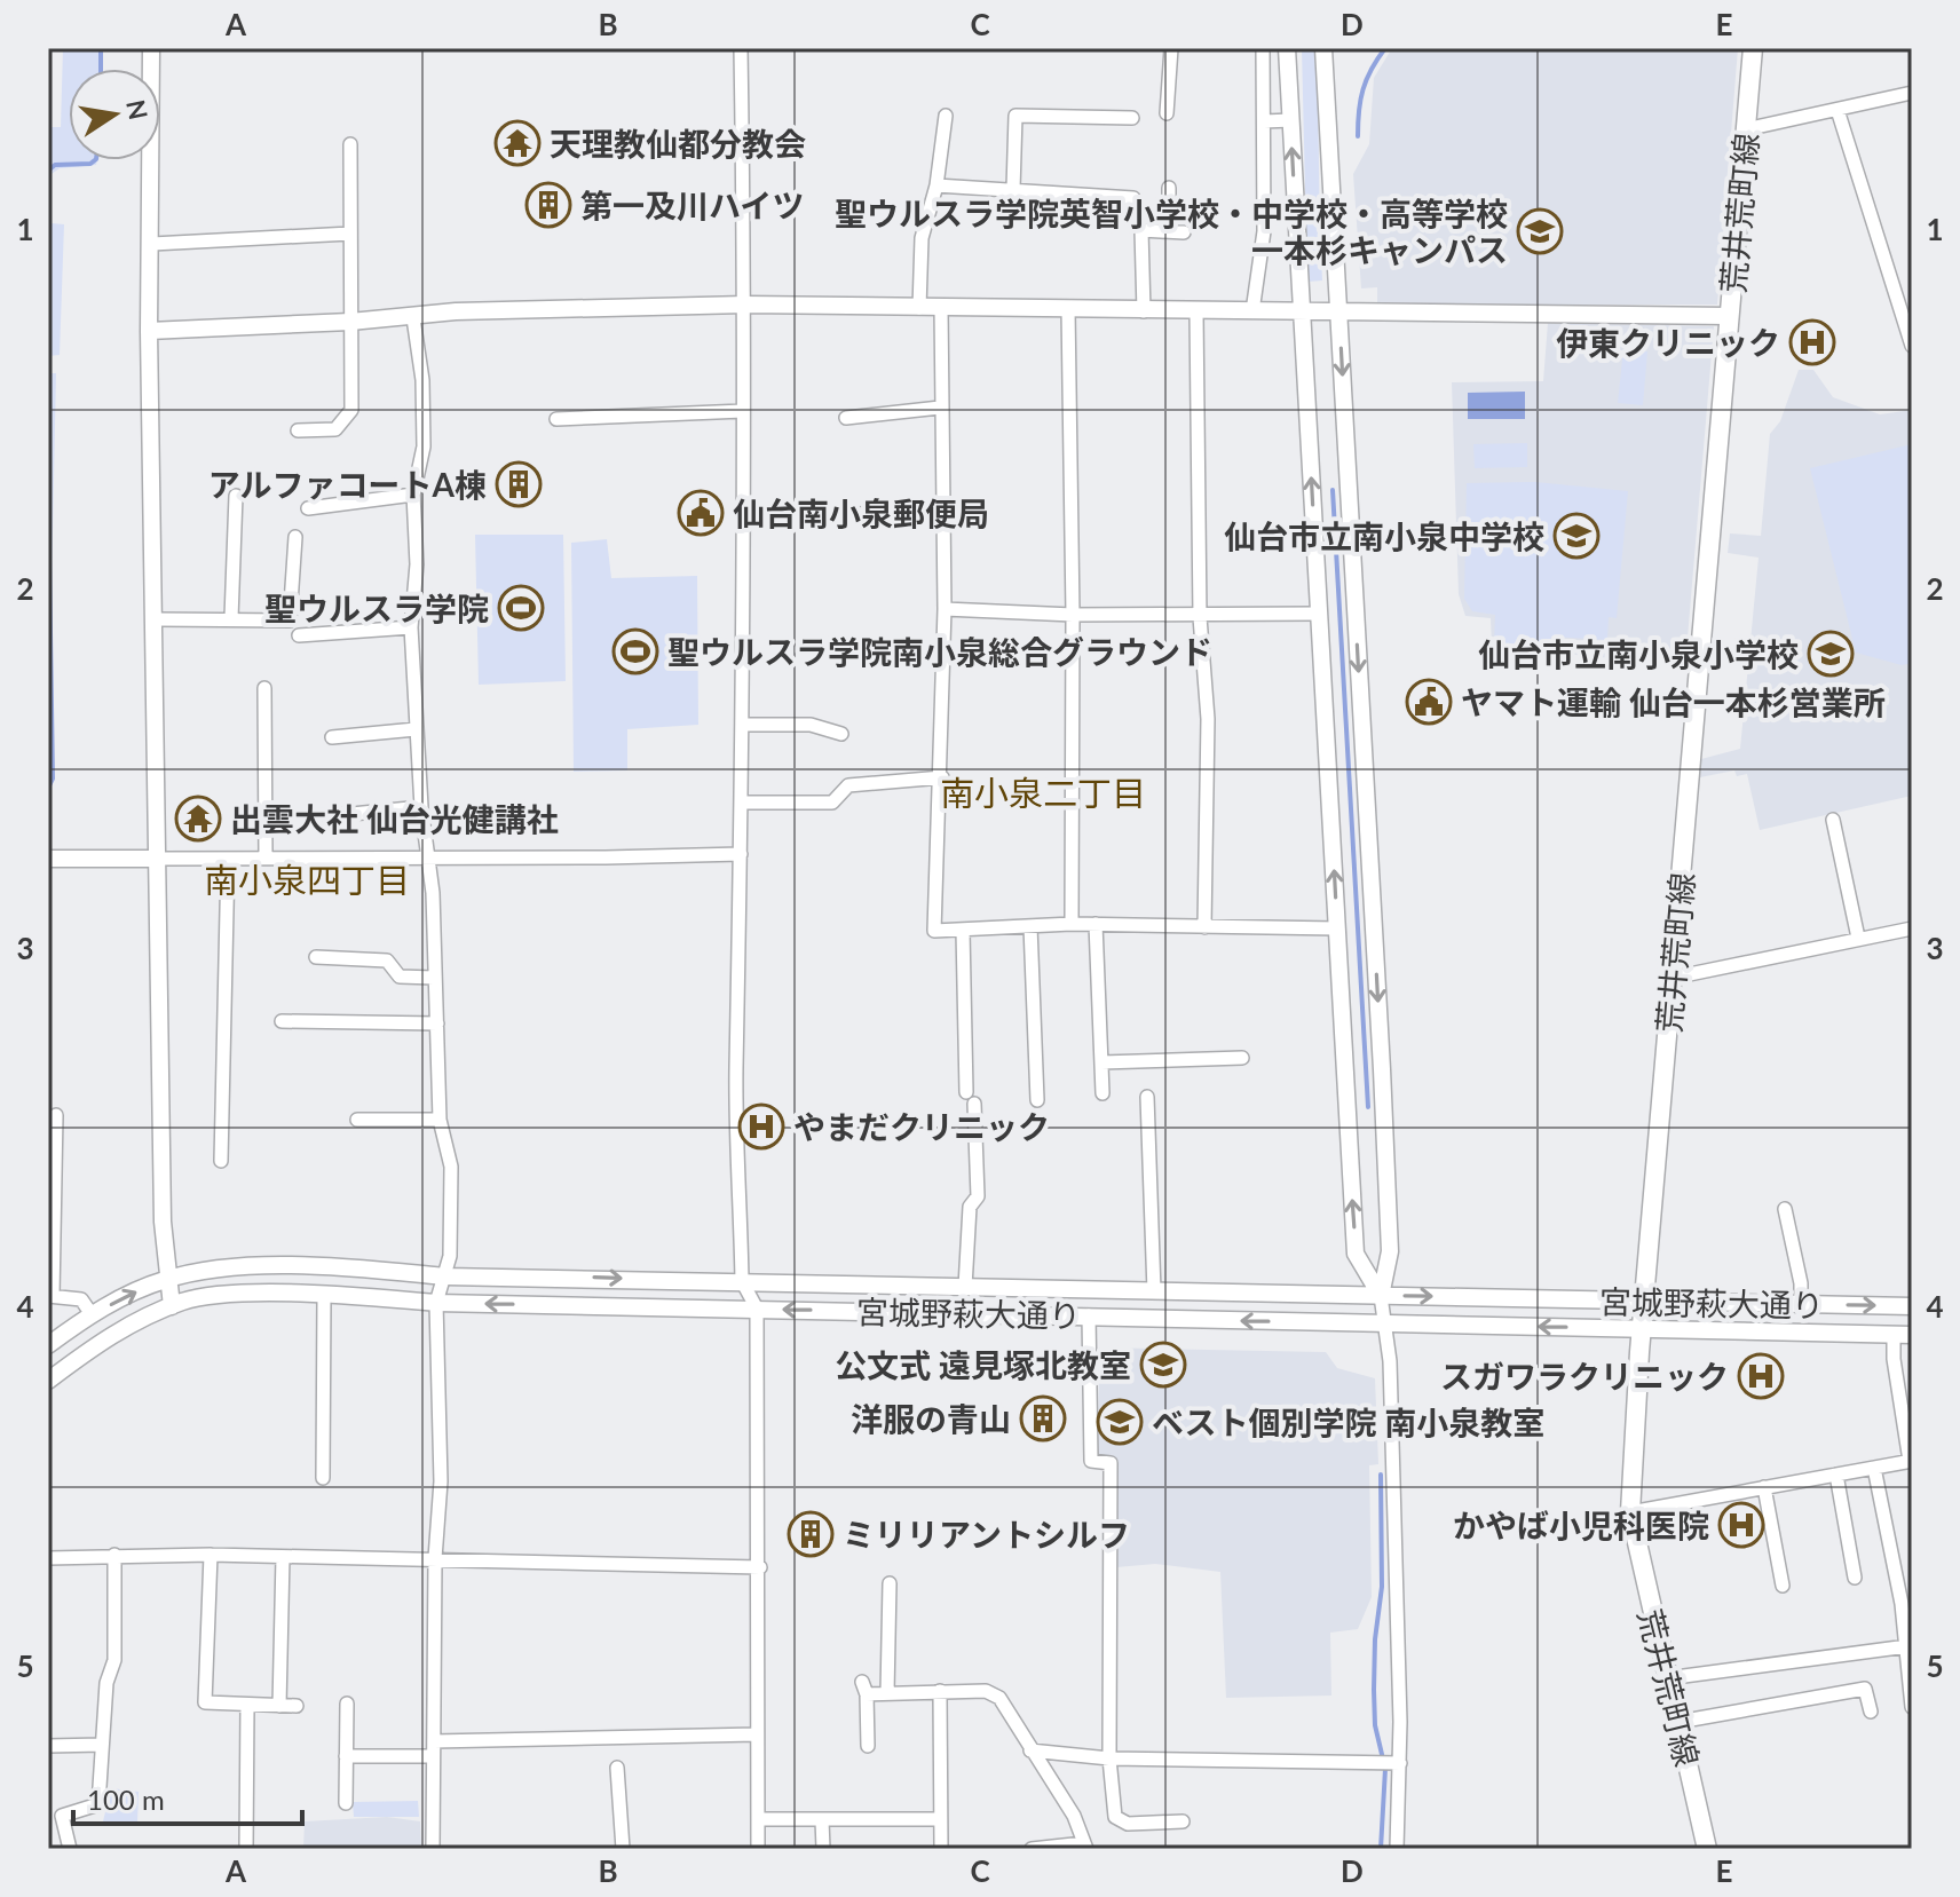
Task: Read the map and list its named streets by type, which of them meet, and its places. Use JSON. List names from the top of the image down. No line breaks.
{"streets":{"main road":["荒井荒町線"],"street":["宮城野萩大通り"]},"crossings":[["荒井荒町線","宮城野萩大通り"]],"districts":["南小泉二丁目","南小泉四丁目"],"places":{"temple":["天理教仙都分教会","出雲大社 仙台光健講社"],"building":["第一及川ハイツ","アルファコートA棟","洋服の青山","ミリリアントシルフ"],"school or university":["聖ウルスラ学院英智小学校・中学校・高等学校 一本杉キャンパス","仙台市立南小泉中学校","仙台市立南小泉小学校","公文式 遠見塚北教室","ベスト個別学院 南小泉教室"],"hospital":["伊東クリニック","やまだクリニック","スガワラクリニック","かやば小児科医院"],"public building":["仙台南小泉郵便局","ヤマト運輸 仙台一本杉営業所"],"sports":["聖ウルスラ学院","聖ウルスラ学院南小泉総合グラウンド"]},"scale_bar":"100 m","north":"right","grid":{"columns":["A","B","C","D","E"],"rows":["1","2","3","4","5"]}}
